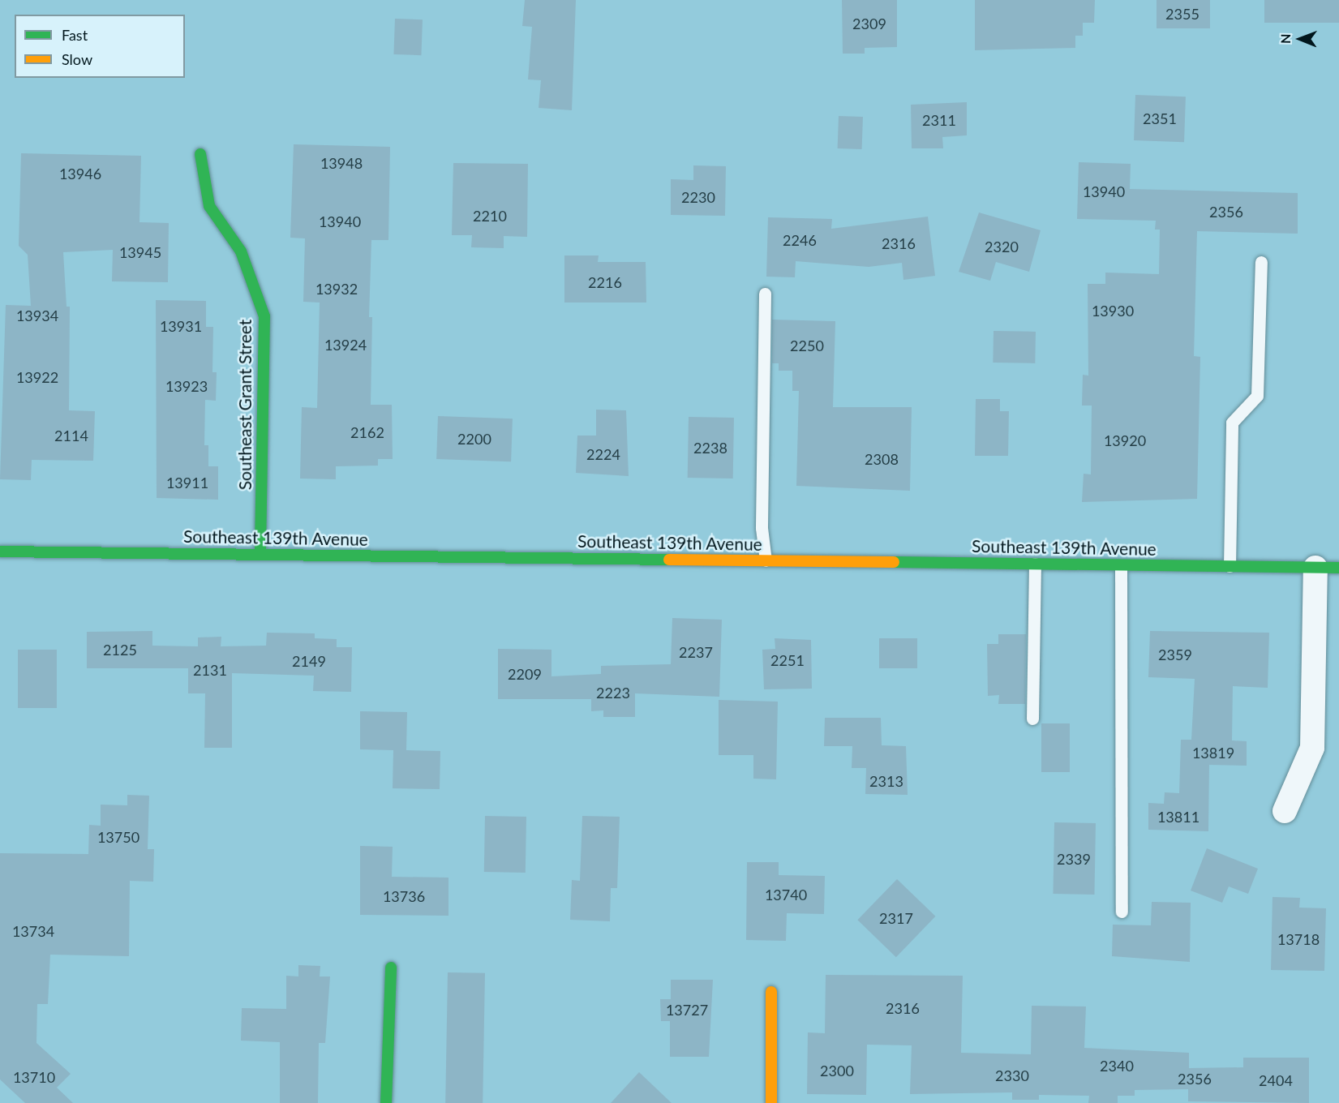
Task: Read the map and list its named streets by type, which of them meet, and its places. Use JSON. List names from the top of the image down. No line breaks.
{"streets":{"street":["Southeast Grant Street","Southeast 139th Avenue"]},"crossings":[["Southeast Grant Street","Southeast 139th Avenue"]],"house_numbers":["2355","2309","2351","2311","13948","13946","13940","2230","2356","2210","13940","2246","2316","2320","13945","2216","13932","13930","13934","13931","13924","2250","13922","13923","2162","2114","2200","13920","2238","2224","2308","13911","2125","2237","2359","2251","2149","2131","2209","2223","13819","2313","13811","13750","2339","13740","13736","2317","13734","13718","2316","13727","2340","2300","2330","13710","2356","2404"],"legend":["Fast","Slow"],"north":"left"}
